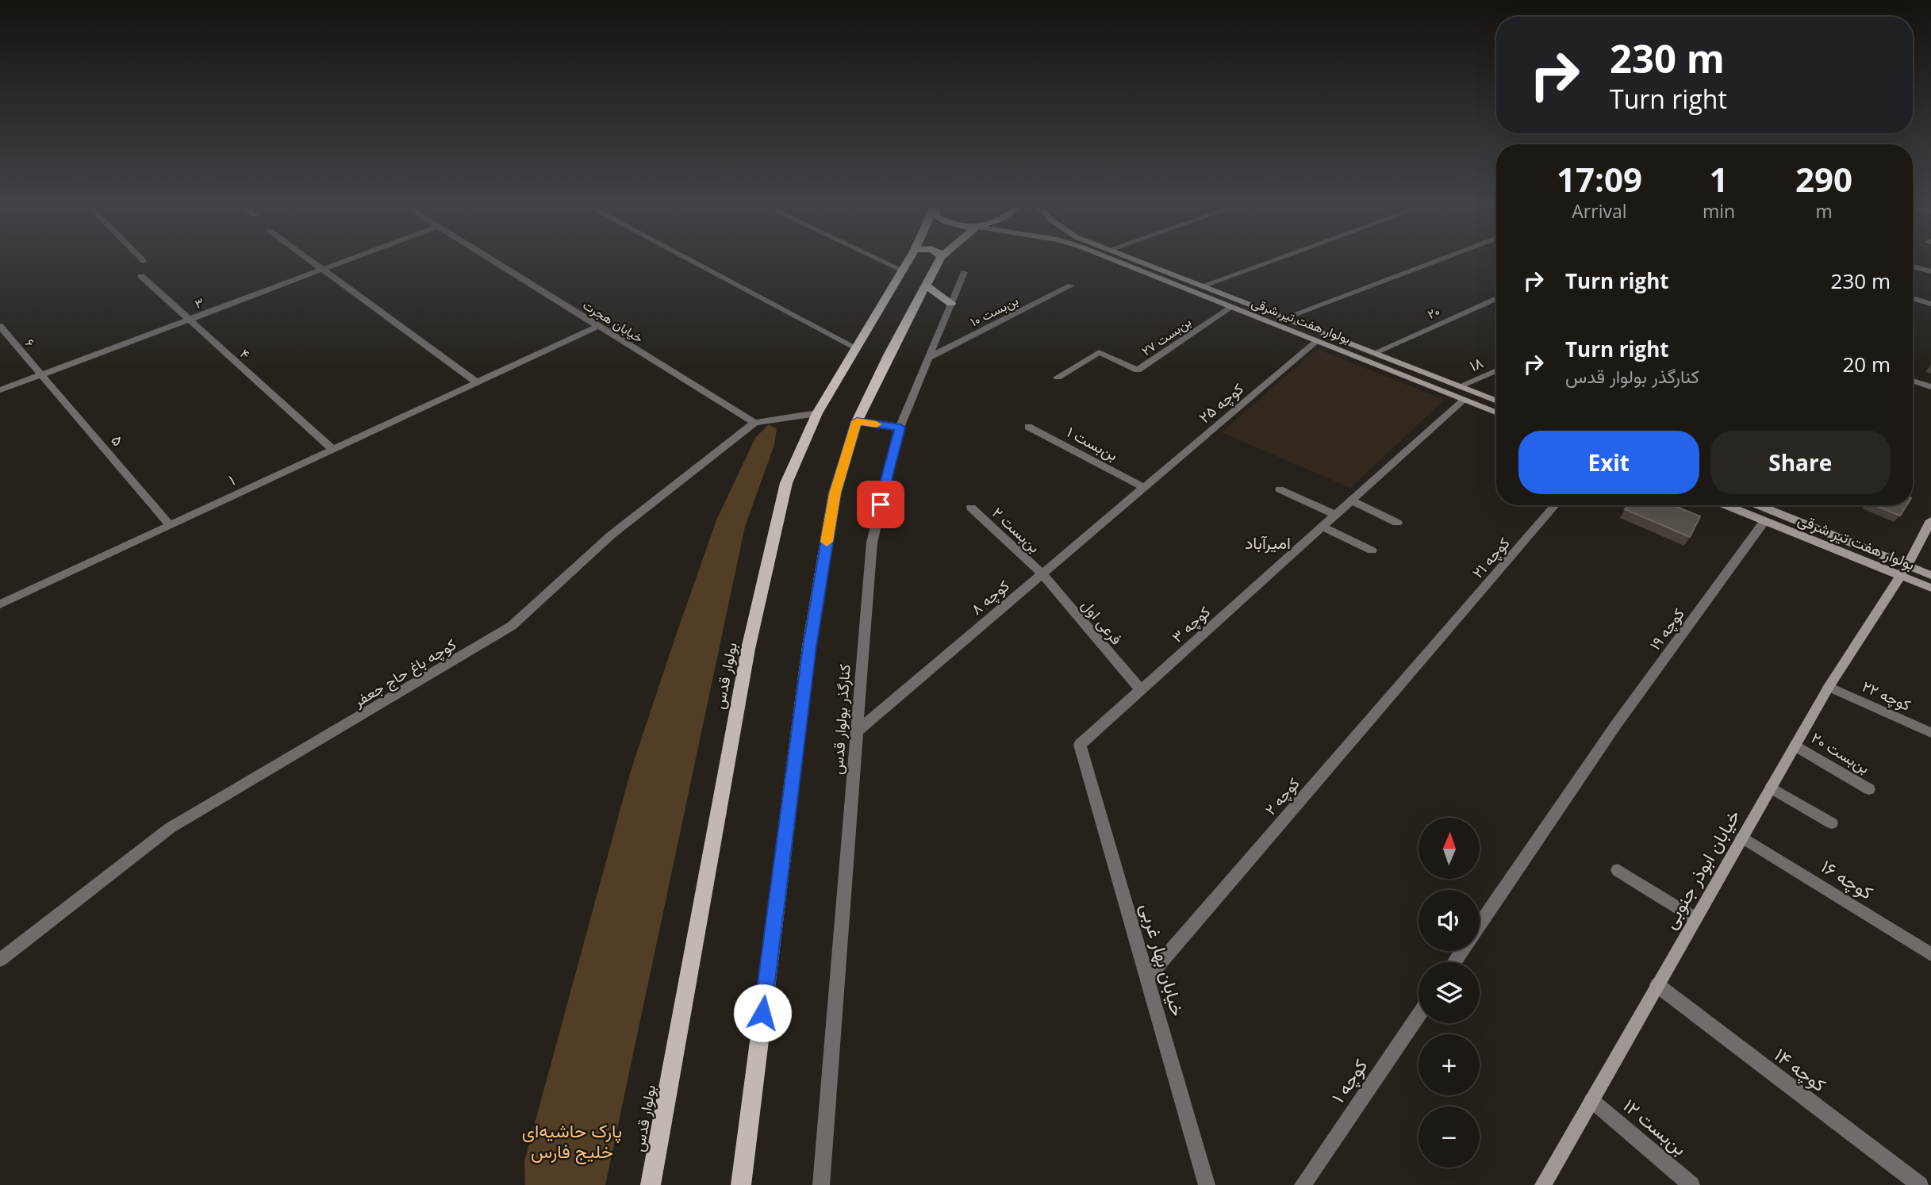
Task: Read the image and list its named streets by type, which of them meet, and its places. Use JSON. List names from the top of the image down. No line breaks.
{"streets":{"main road":["بولوار هفت تیر شرقی","بولوار قدس","خیابان ابوذر جنوبی"],"street":["۳","بن‌بست ۱۰","۲۰","خیابان هجرت","بن‌بست ۲۷","۶","۴","۱۸","کوچه ۲۵","۵","بن‌بست ۱","۱","بن‌بست ۲","کوچه ۲۱","کوچه ۸","فرعی اول","کوچه ۳","کوچه ۱۹","کوچه باغ حاج جعفر","کوچه ۲۲","کنارگذر بولوار قدس","بن‌بست ۲۰","کوچه ۲","کوچه ۱۶","خیابان بهار غربی","کوچه ۱۴","کوچه ۱","بن‌بست ۱۲"]},"crossings":[["۳","۶"],["۳","۴"],["۳","۵"],["بن‌بست ۱۰","کنارگذر بولوار قدس"],["۲۰","بولوار هفت تیر شرقی"],["بولوار هفت تیر شرقی","بن‌بست ۲۷"],["بولوار هفت تیر شرقی","۱۸"],["بولوار هفت تیر شرقی","کوچه ۲۵"],["بولوار هفت تیر شرقی","کوچه ۳"],["بولوار هفت تیر شرقی","کوچه ۱۹"],["بولوار هفت تیر شرقی","خیابان ابوذر جنوبی"],["خیابان هجرت","۱"],["خیابان هجرت","کوچه باغ حاج جعفر"],["۶","۵"],["۴","۱"],["کوچه ۲۵","بن‌بست ۱"],["کوچه ۲۵","کوچه ۸"],["۵","۱"],["بن‌بست ۱","کوچه ۸"],["بن‌بست ۲","کوچه ۸"],["بن‌بست ۲","فرعی اول"],["کوچه ۲۱","کوچه ۲"],["کوچه ۸","فرعی اول"],["کوچه ۸","کنارگذر بولوار قدس"],["فرعی اول","کوچه ۳"],["کوچه ۳","خیابان بهار غربی"],["کوچه باغ حاج جعفر","بولوار قدس"],["کوچه ۲۲","خیابان ابوذر جنوبی"],["بن‌بست ۲۰","خیابان ابوذر جنوبی"],["کوچه ۲","خیابان بهار غربی"],["خیابان ابوذر جنوبی","کوچه ۱۶"],["خیابان ابوذر جنوبی","کوچه ۱۴"],["خیابان ابوذر جنوبی","بن‌بست ۱۲"]],"districts":["امیرآباد"],"parks":["پارک حاشیه‌ای خلیج فارس"],"north":"top","page":{"turn":["230 m","Turn right"],"eta":["17:09","Arrival","1","min","290","m"],"list":[{"name":"Turn right","value":"230 m"},{"name":"Turn right","note":"کنارگذر بولوار قدس","value":"20 m"}],"buttons":["Exit","Share"],"map_buttons":["+","−"]}}
